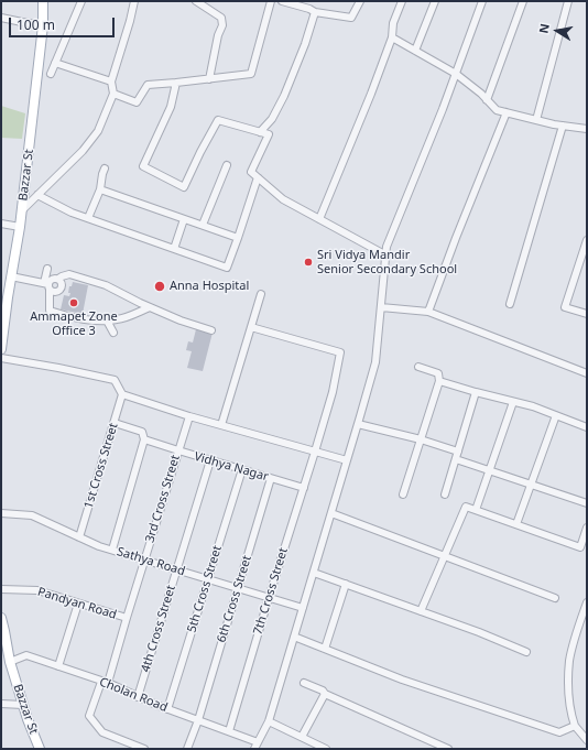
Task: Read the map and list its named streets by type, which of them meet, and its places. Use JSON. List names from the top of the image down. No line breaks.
{"streets":{"main road":["Bazzar St"],"street":["1st Cross Street","Vidhya Nagar","3rd Cross Street","Sathya Road","5th Cross Street","7th Cross Street","6th Cross Street","Pandyan Road","4th Cross Street","Cholan Road"]},"crossings":[["Bazzar St","Cholan Road"],["1st Cross Street","Vidhya Nagar"],["1st Cross Street","Sathya Road"],["Vidhya Nagar","3rd Cross Street"],["Vidhya Nagar","5th Cross Street"],["Vidhya Nagar","7th Cross Street"],["Vidhya Nagar","6th Cross Street"],["Vidhya Nagar","4th Cross Street"],["3rd Cross Street","Sathya Road"],["3rd Cross Street","Pandyan Road"],["3rd Cross Street","Cholan Road"],["Sathya Road","5th Cross Street"],["Sathya Road","7th Cross Street"],["Sathya Road","6th Cross Street"],["Sathya Road","4th Cross Street"],["5th Cross Street","Cholan Road"],["7th Cross Street","Cholan Road"],["6th Cross Street","Cholan Road"],["4th Cross Street","Cholan Road"]],"places":["Sri Vidya Mandir Senior Secondary School","Anna Hospital","Ammapet Zone Office 3"],"scale_bar":"100 m","north":"left"}
